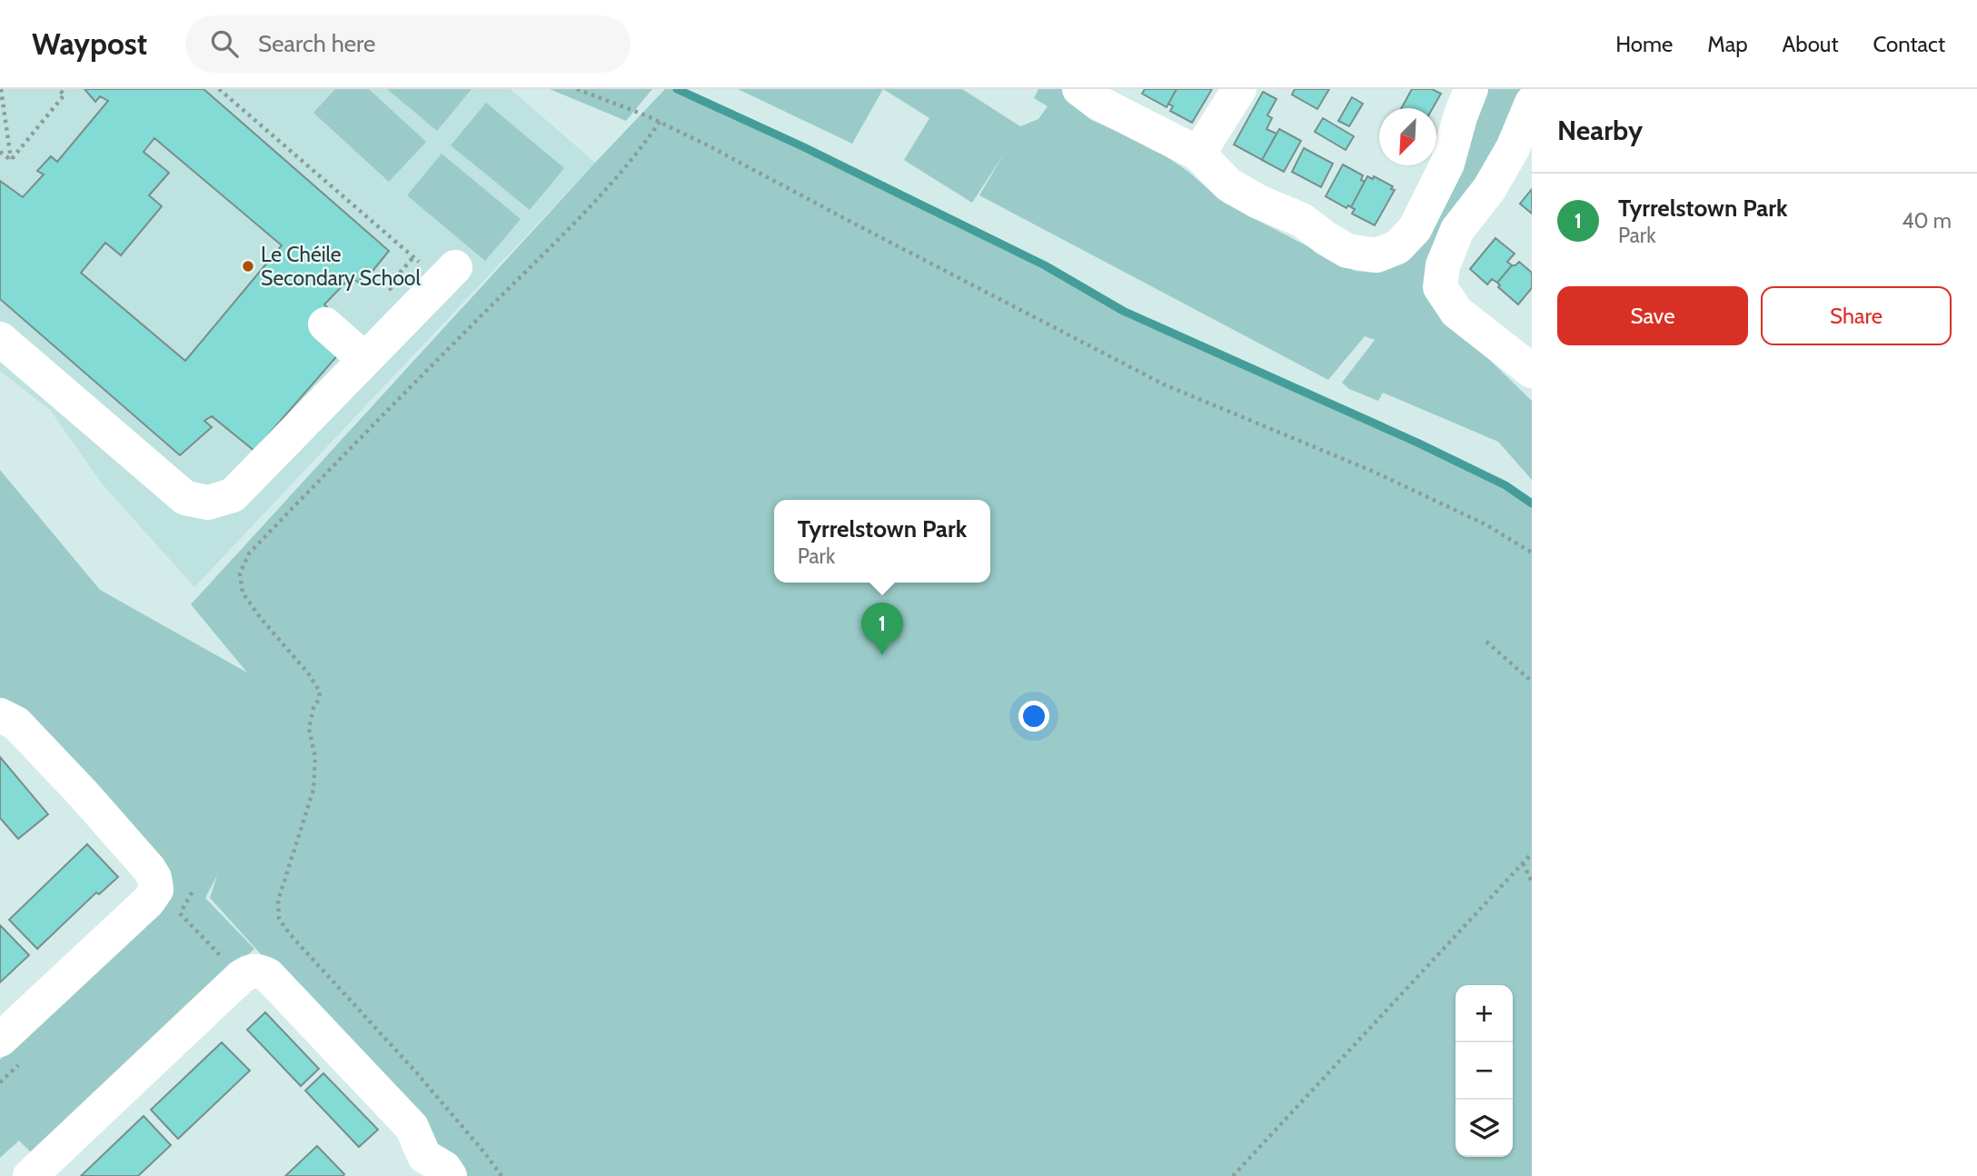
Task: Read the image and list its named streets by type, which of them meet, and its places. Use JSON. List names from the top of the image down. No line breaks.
{"places":["Le Chéile Secondary School"],"north":"bottom left","page":{"header":"Waypost","search":"Search here","nav":["Home","Map","About","Contact"],"heading":"Nearby","list":[{"mark":"1","name":"Tyrrelstown Park","note":"Park","value":"40 m"}],"buttons":["Save","Share"],"popup":["Tyrrelstown Park","Park"],"pins":"1","map_buttons":["+","−"]}}
